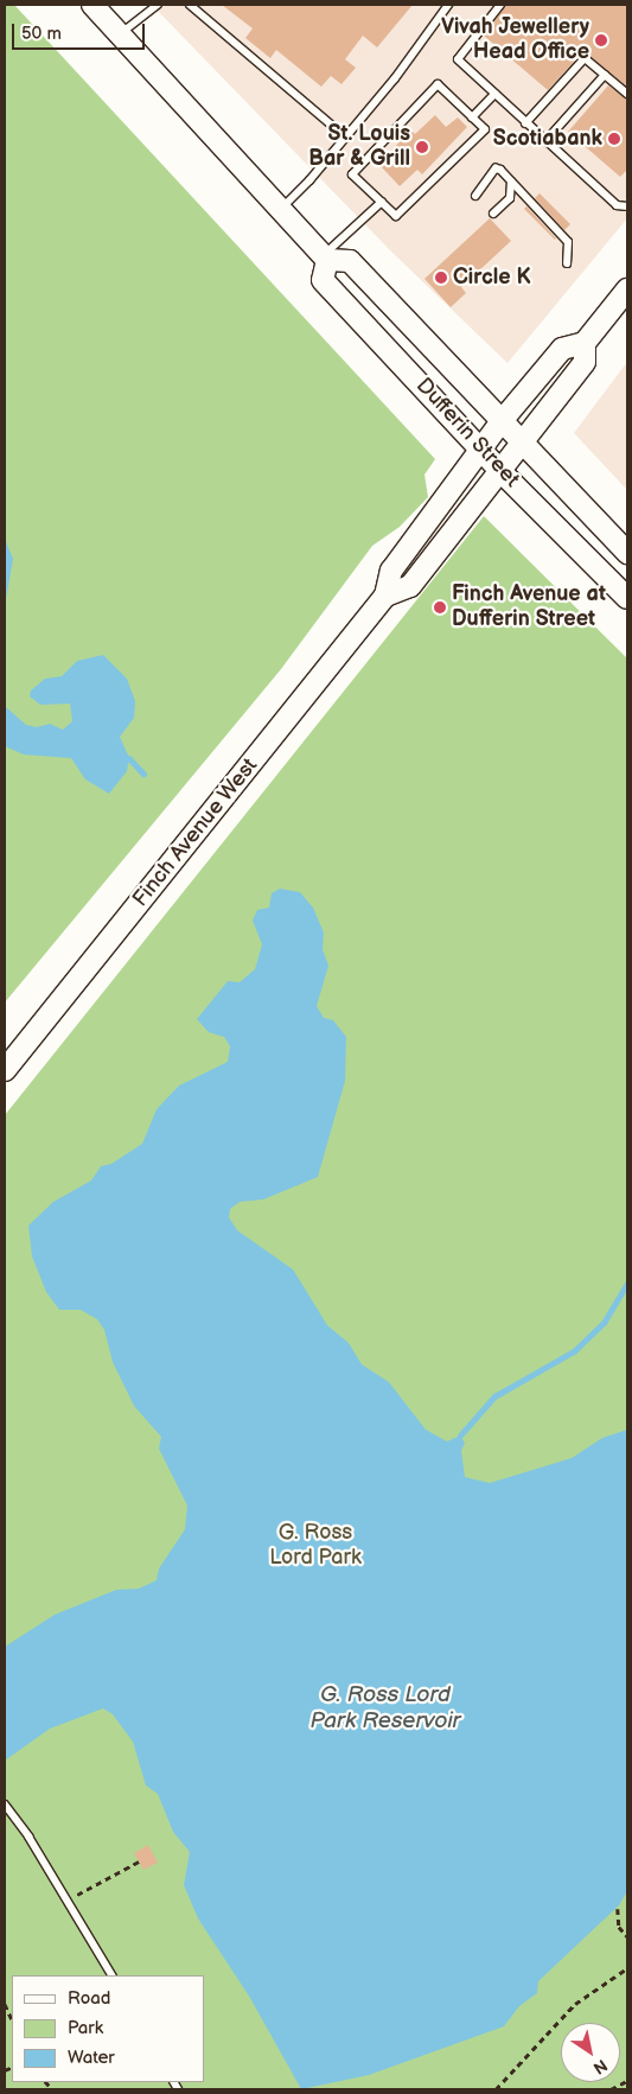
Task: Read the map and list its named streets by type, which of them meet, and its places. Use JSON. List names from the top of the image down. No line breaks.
{"streets":{"main road":["Dufferin Street","Finch Avenue West"]},"crossings":[["Dufferin Street","Finch Avenue West"]],"water":["G. Ross Lord Park Reservoir"],"parks":["G. Ross Lord Park"],"places":["Vivah Jewellery Head Office","Scotiabank","St. Louis Bar & Grill","Circle K","Finch Avenue at Dufferin Street"],"legend":["Road","Park","Water"],"scale_bar":"50 m","north":"bottom right"}
